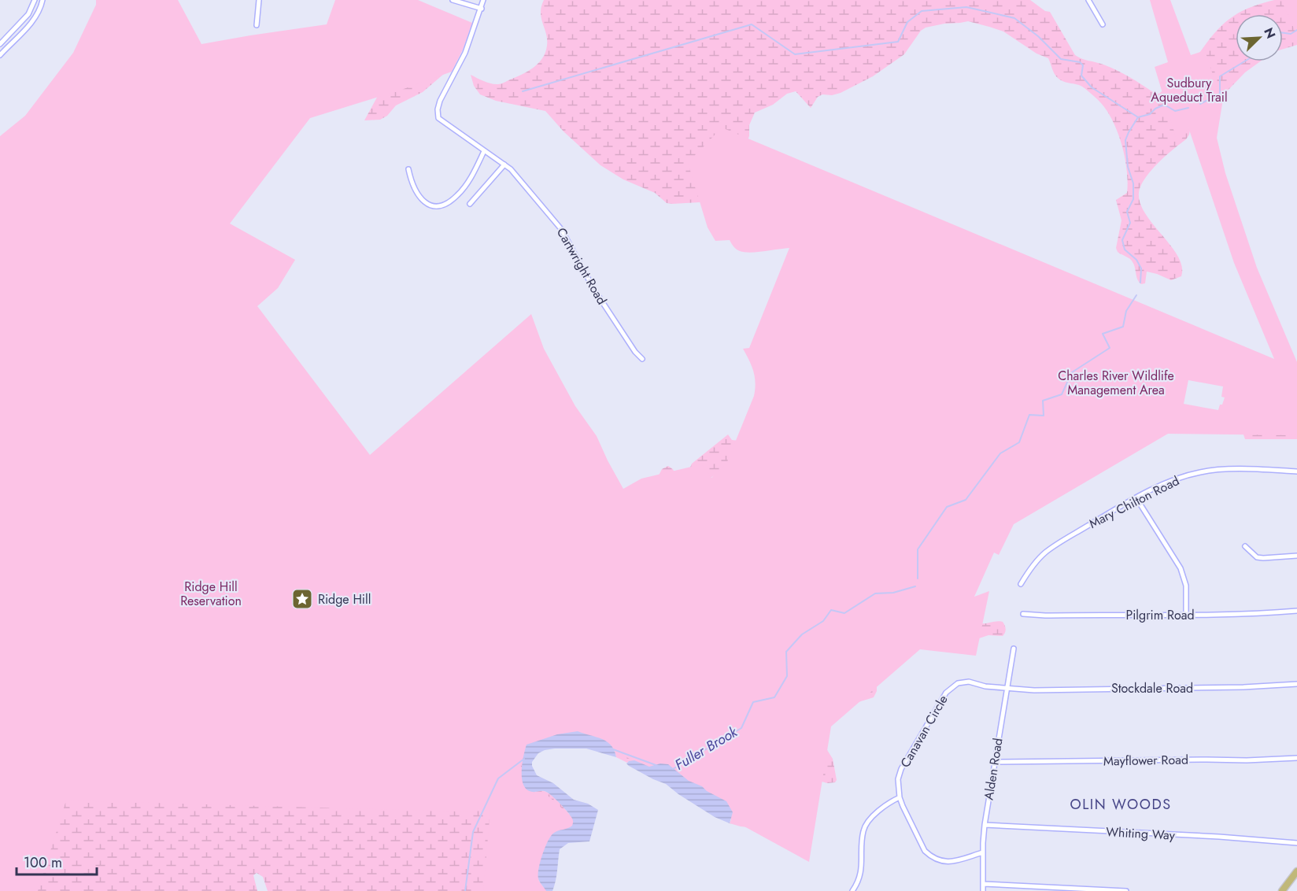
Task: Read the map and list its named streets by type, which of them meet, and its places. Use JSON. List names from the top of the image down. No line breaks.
{"streets":{"street":["Cartwright Road","Mary Chilton Road","Pilgrim Road","Stockdale Road","Canavan Circle","Mayflower Road","Alden Road","Whiting Way"]},"crossings":[["Stockdale Road","Canavan Circle"],["Stockdale Road","Alden Road"],["Canavan Circle","Alden Road"],["Mayflower Road","Alden Road"],["Alden Road","Whiting Way"]],"districts":["OLIN WOODS"],"water":["Fuller Brook"],"parks":["Sudbury Aqueduct Trail","Charles River Wildlife Management Area","Ridge Hill Reservation"],"places":{"place":["Ridge Hill"]},"scale_bar":"100 m","north":"top right"}
